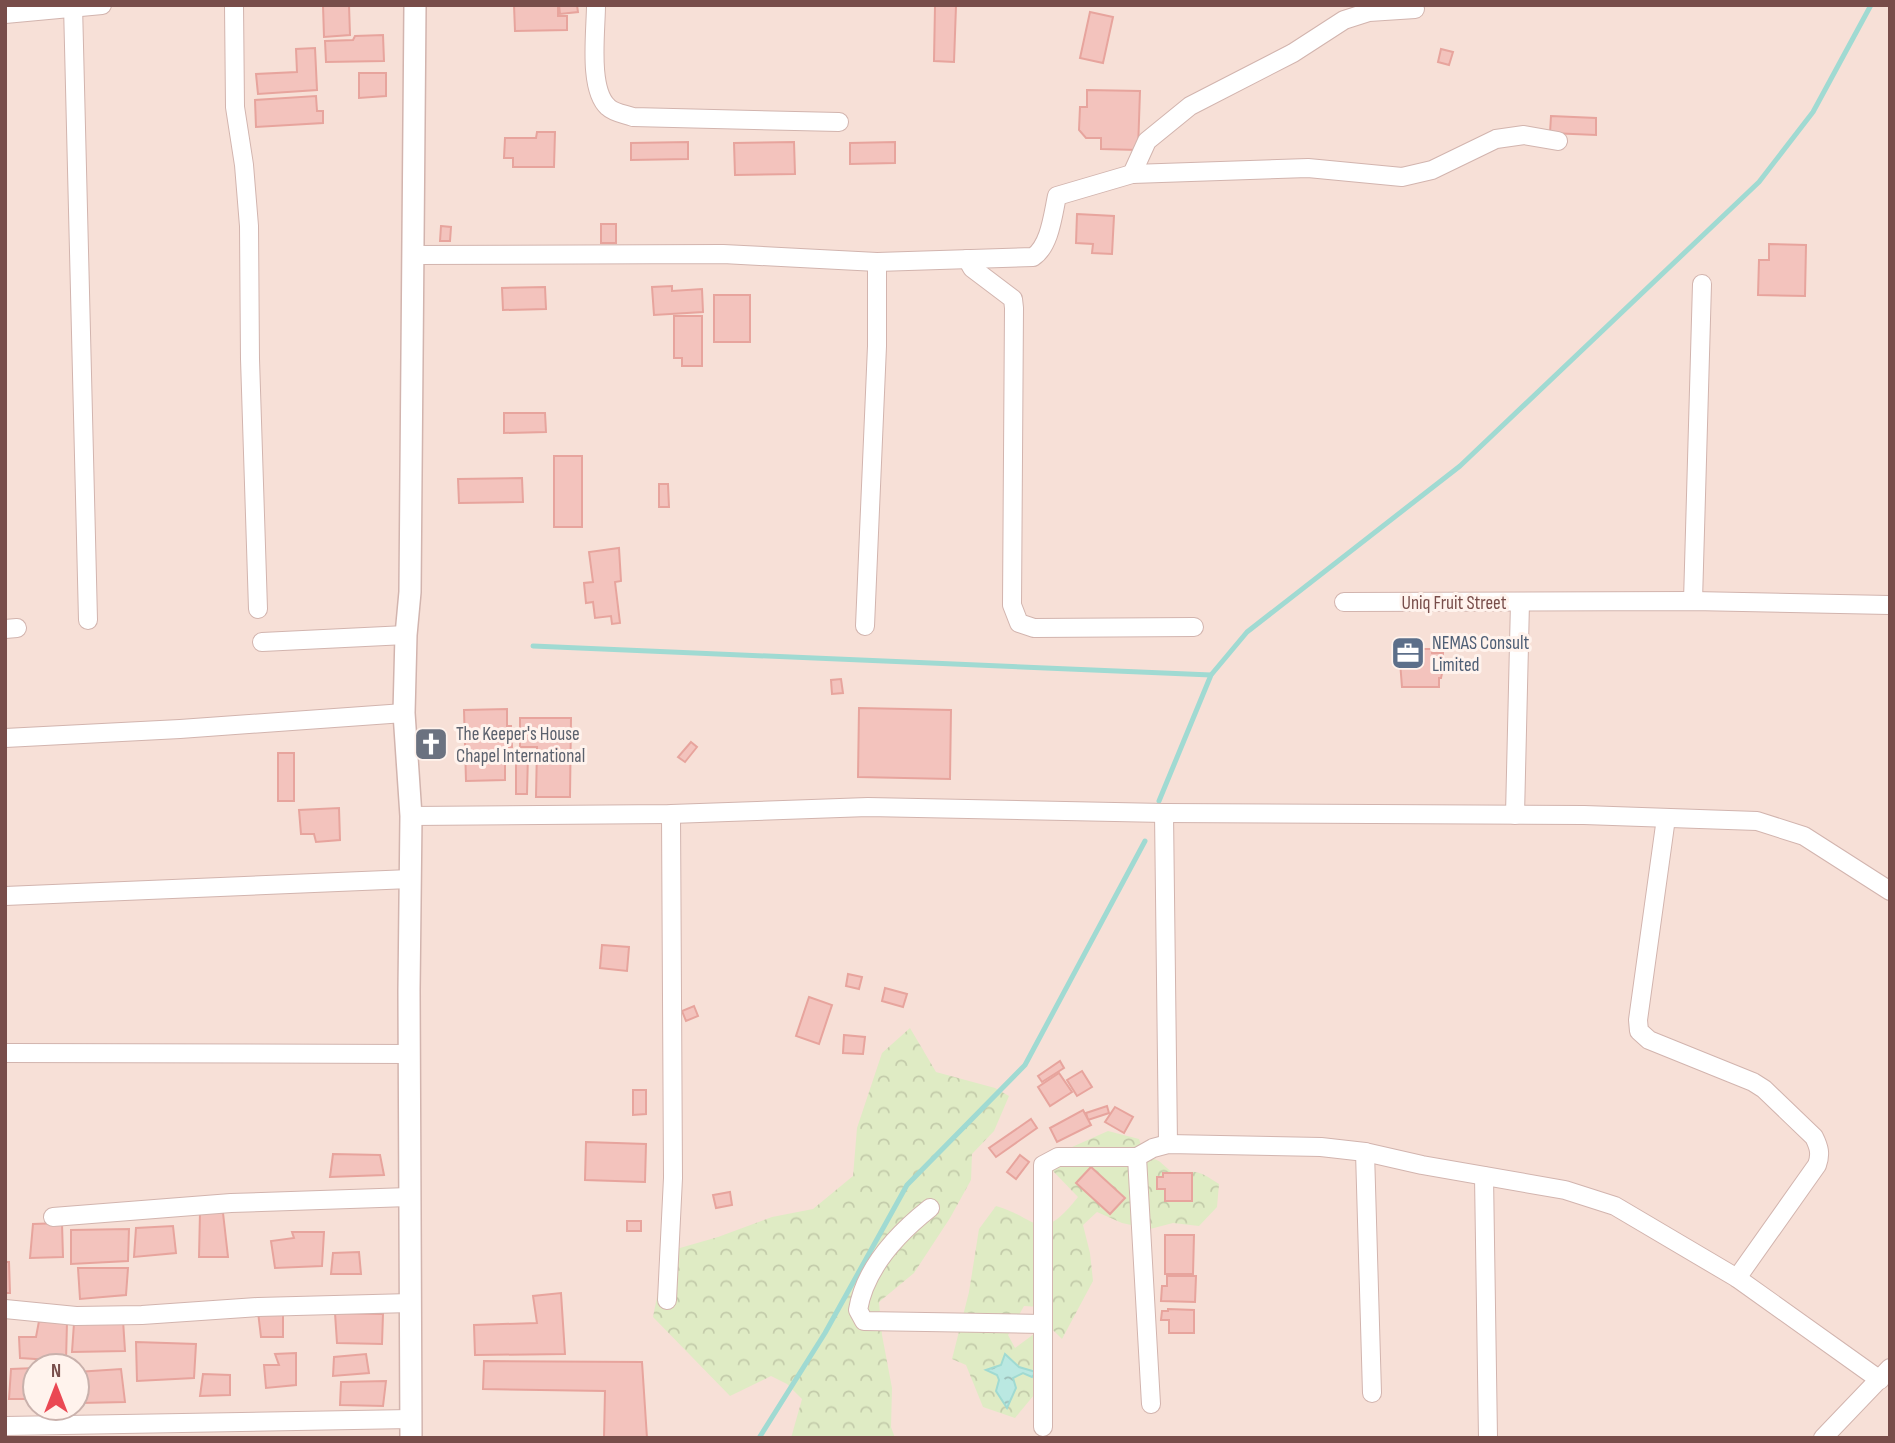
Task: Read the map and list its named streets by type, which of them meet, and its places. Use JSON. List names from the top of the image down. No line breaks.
{"streets":{"street":["Uniq Fruit Street"]},"places":{"office":["NEMAS Consult Limited"],"church":["The Keeper's House Chapel International"]},"north":"top"}
